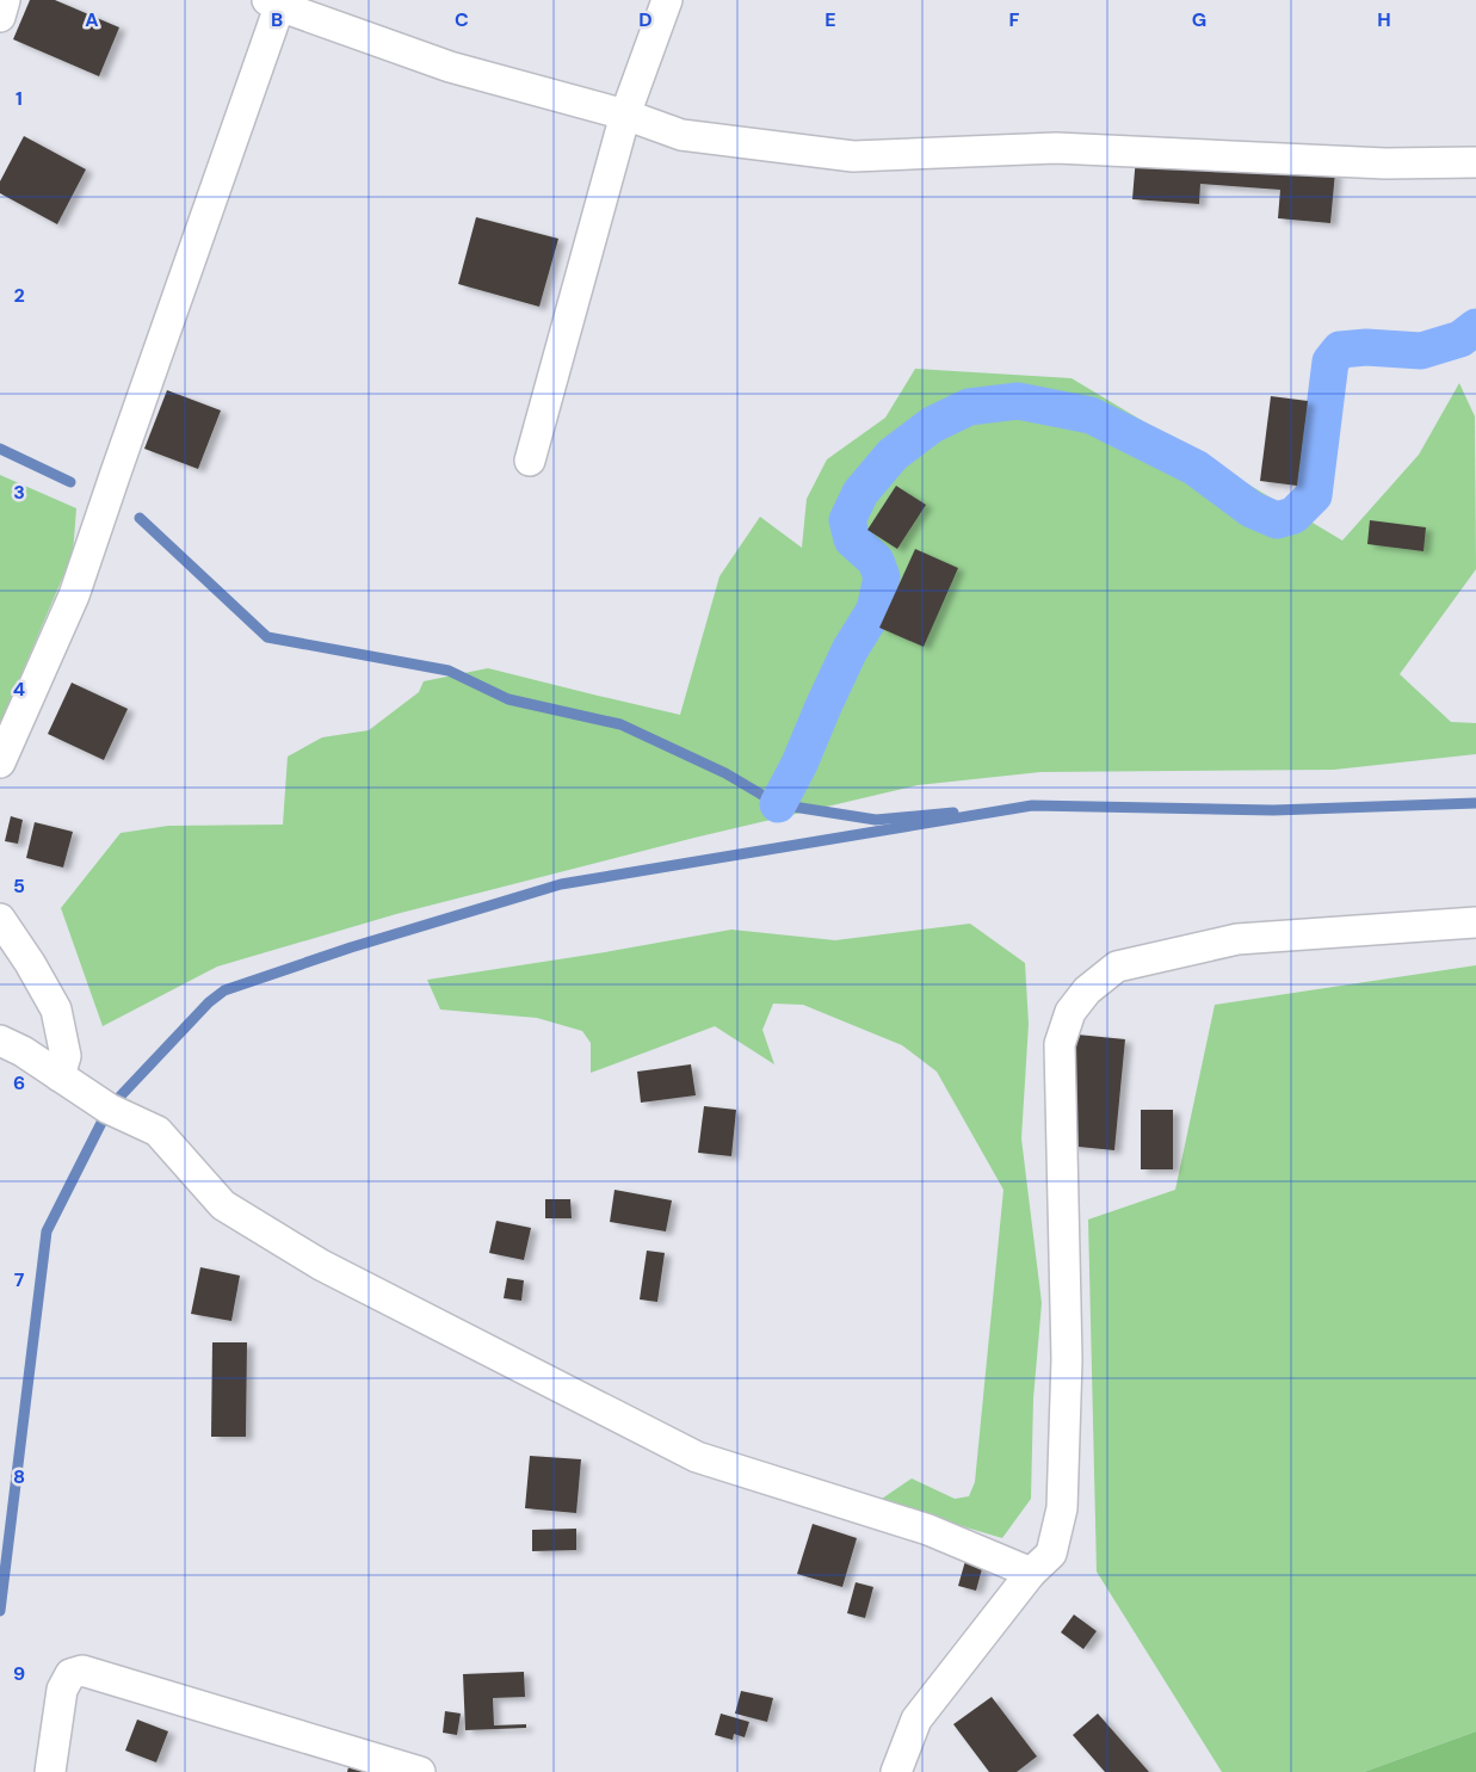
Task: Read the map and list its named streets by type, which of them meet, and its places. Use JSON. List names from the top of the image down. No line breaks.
{"grid":{"columns":["A","B","C","D","E","F","G","H"],"rows":["1","2","3","4","5","6","7","8","9"]}}
